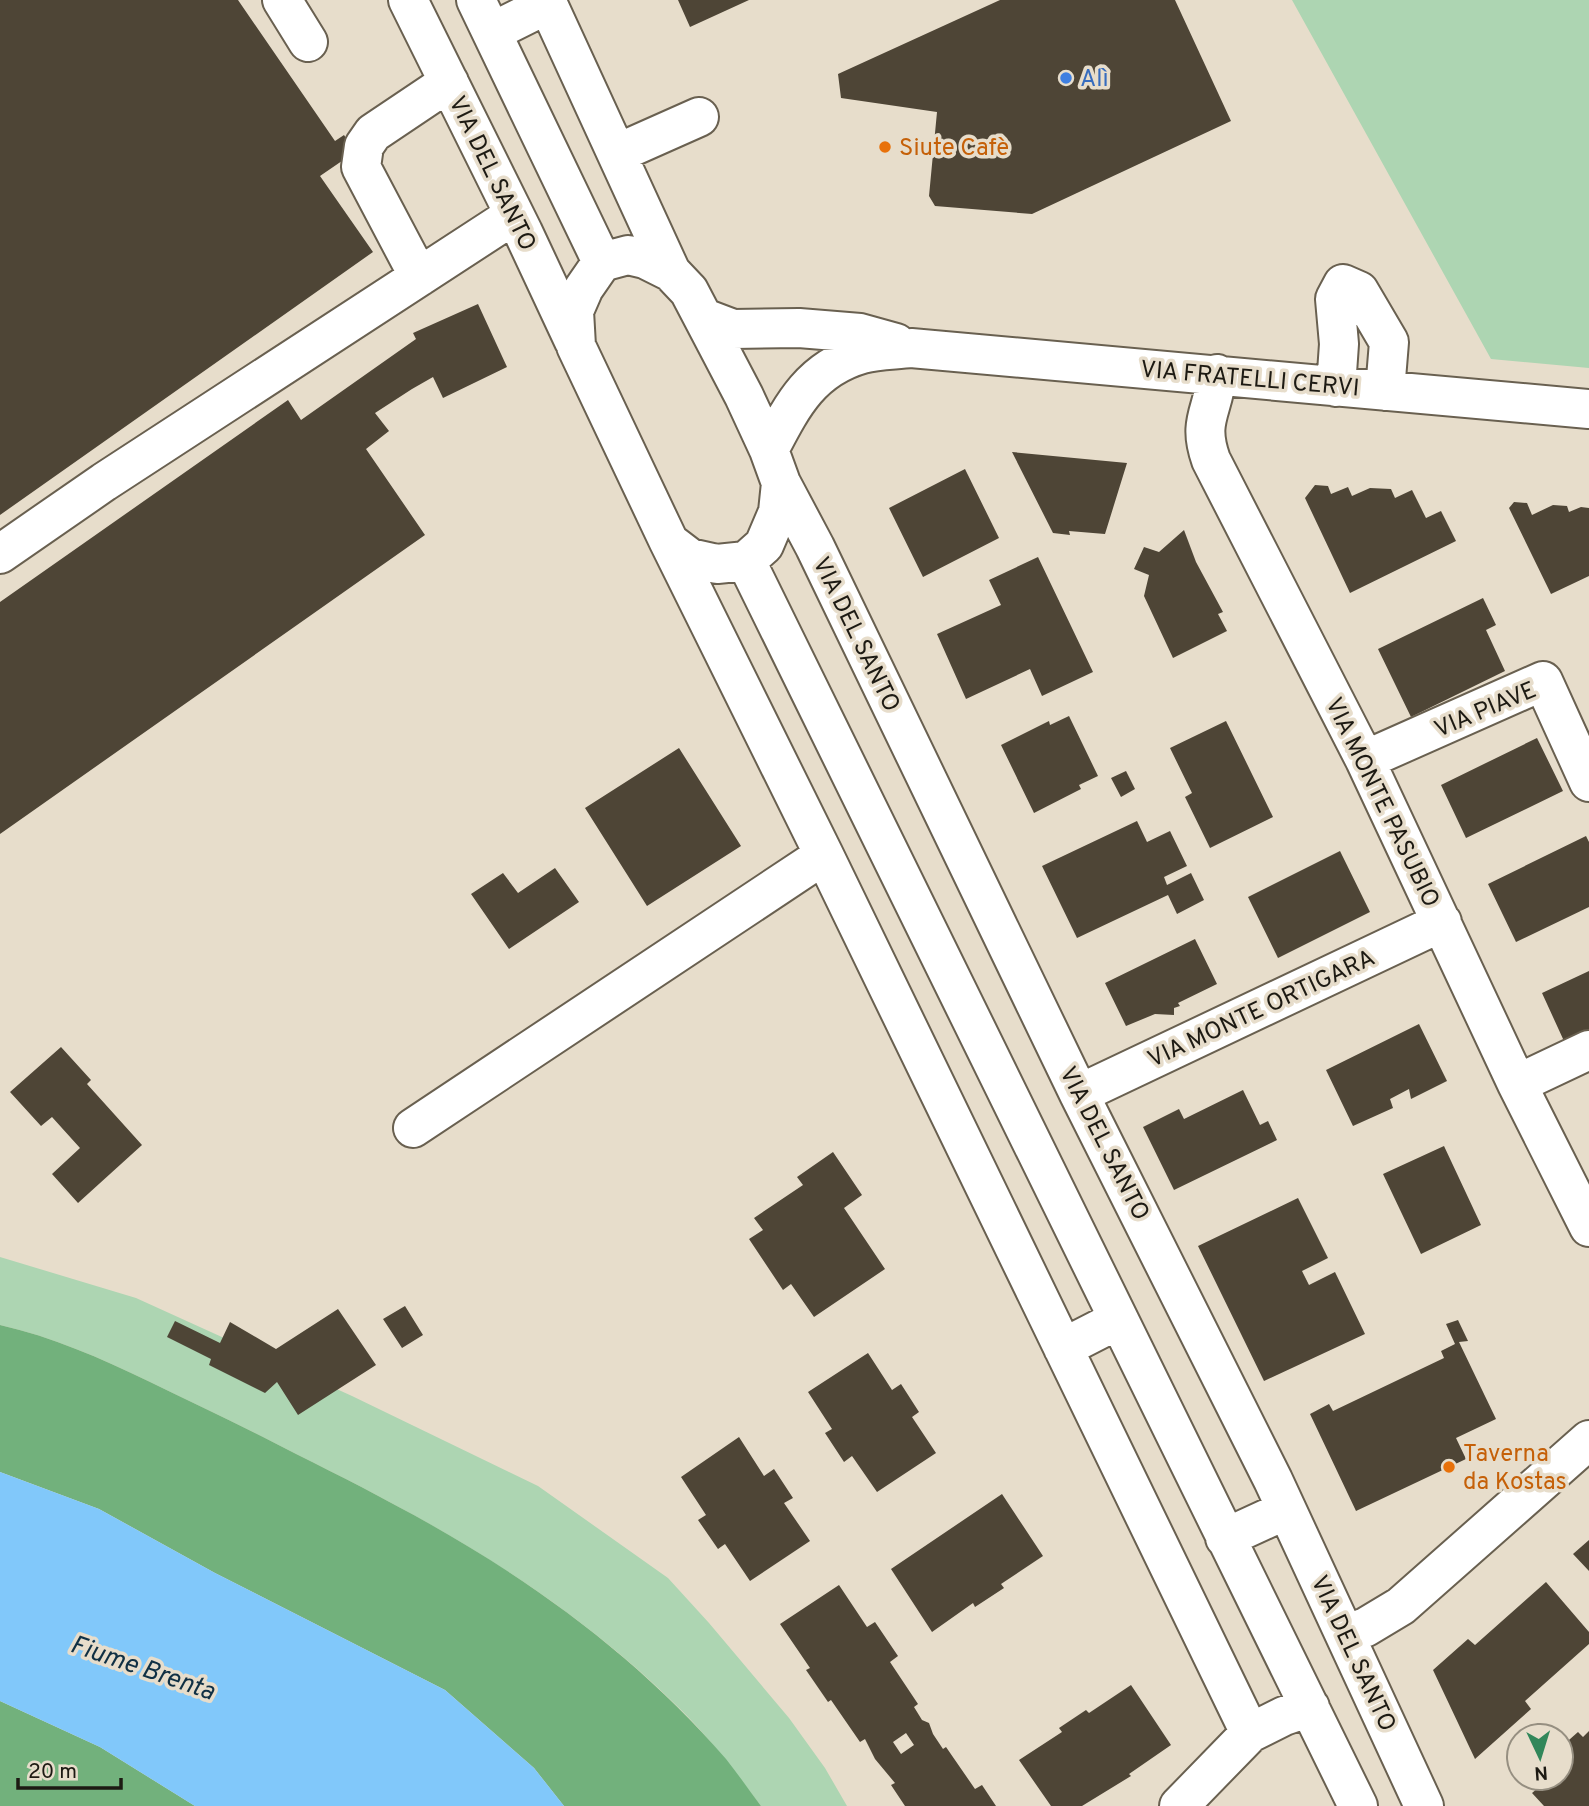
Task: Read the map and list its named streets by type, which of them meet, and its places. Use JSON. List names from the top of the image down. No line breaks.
{"streets":{"street":["VIA DEL SANTO","VIA FRATELLI CERVI","VIA PIAVE","VIA MONTE PASUBIO","VIA MONTE ORTIGARA"]},"crossings":[["VIA DEL SANTO","VIA FRATELLI CERVI"],["VIA DEL SANTO","VIA MONTE ORTIGARA"],["VIA FRATELLI CERVI","VIA MONTE PASUBIO"],["VIA PIAVE","VIA MONTE PASUBIO"],["VIA MONTE PASUBIO","VIA MONTE ORTIGARA"]],"water":["Fiume Brenta"],"places":["Alì","Siute Cafè","Taverna da Kostas"],"scale_bar":"20 m","north":"bottom"}
